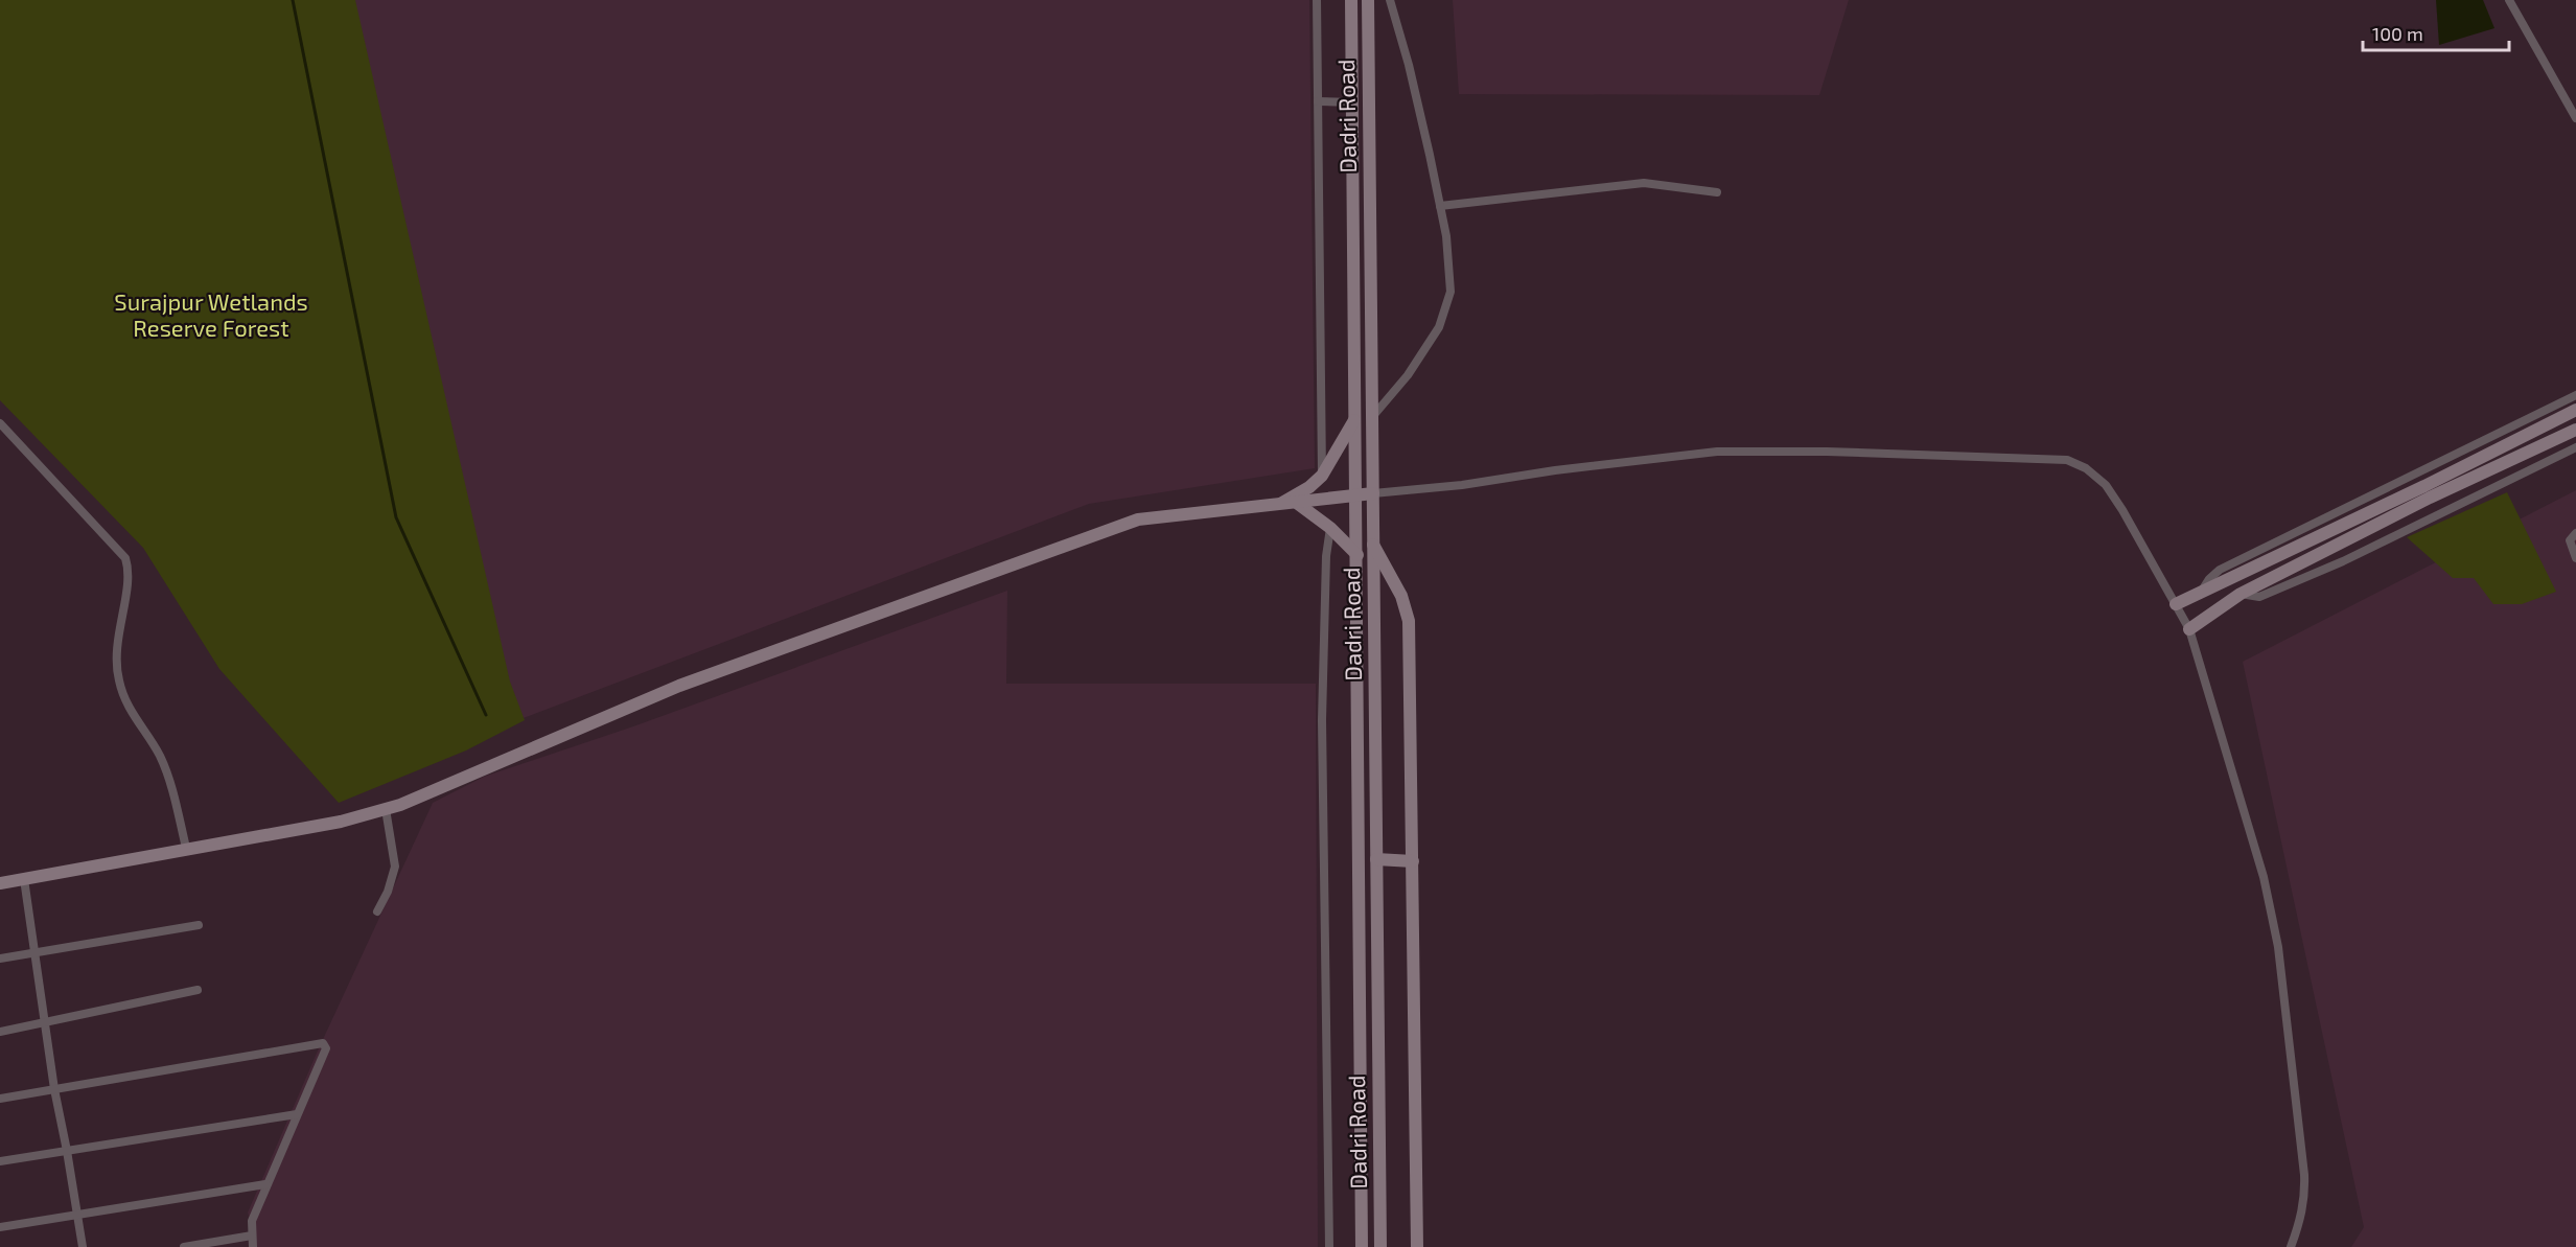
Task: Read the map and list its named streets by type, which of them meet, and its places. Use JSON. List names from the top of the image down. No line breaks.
{"streets":{"main road":["Dadri Road"]},"parks":["Surajpur Wetlands Reserve Forest"],"scale_bar":"100 m"}
